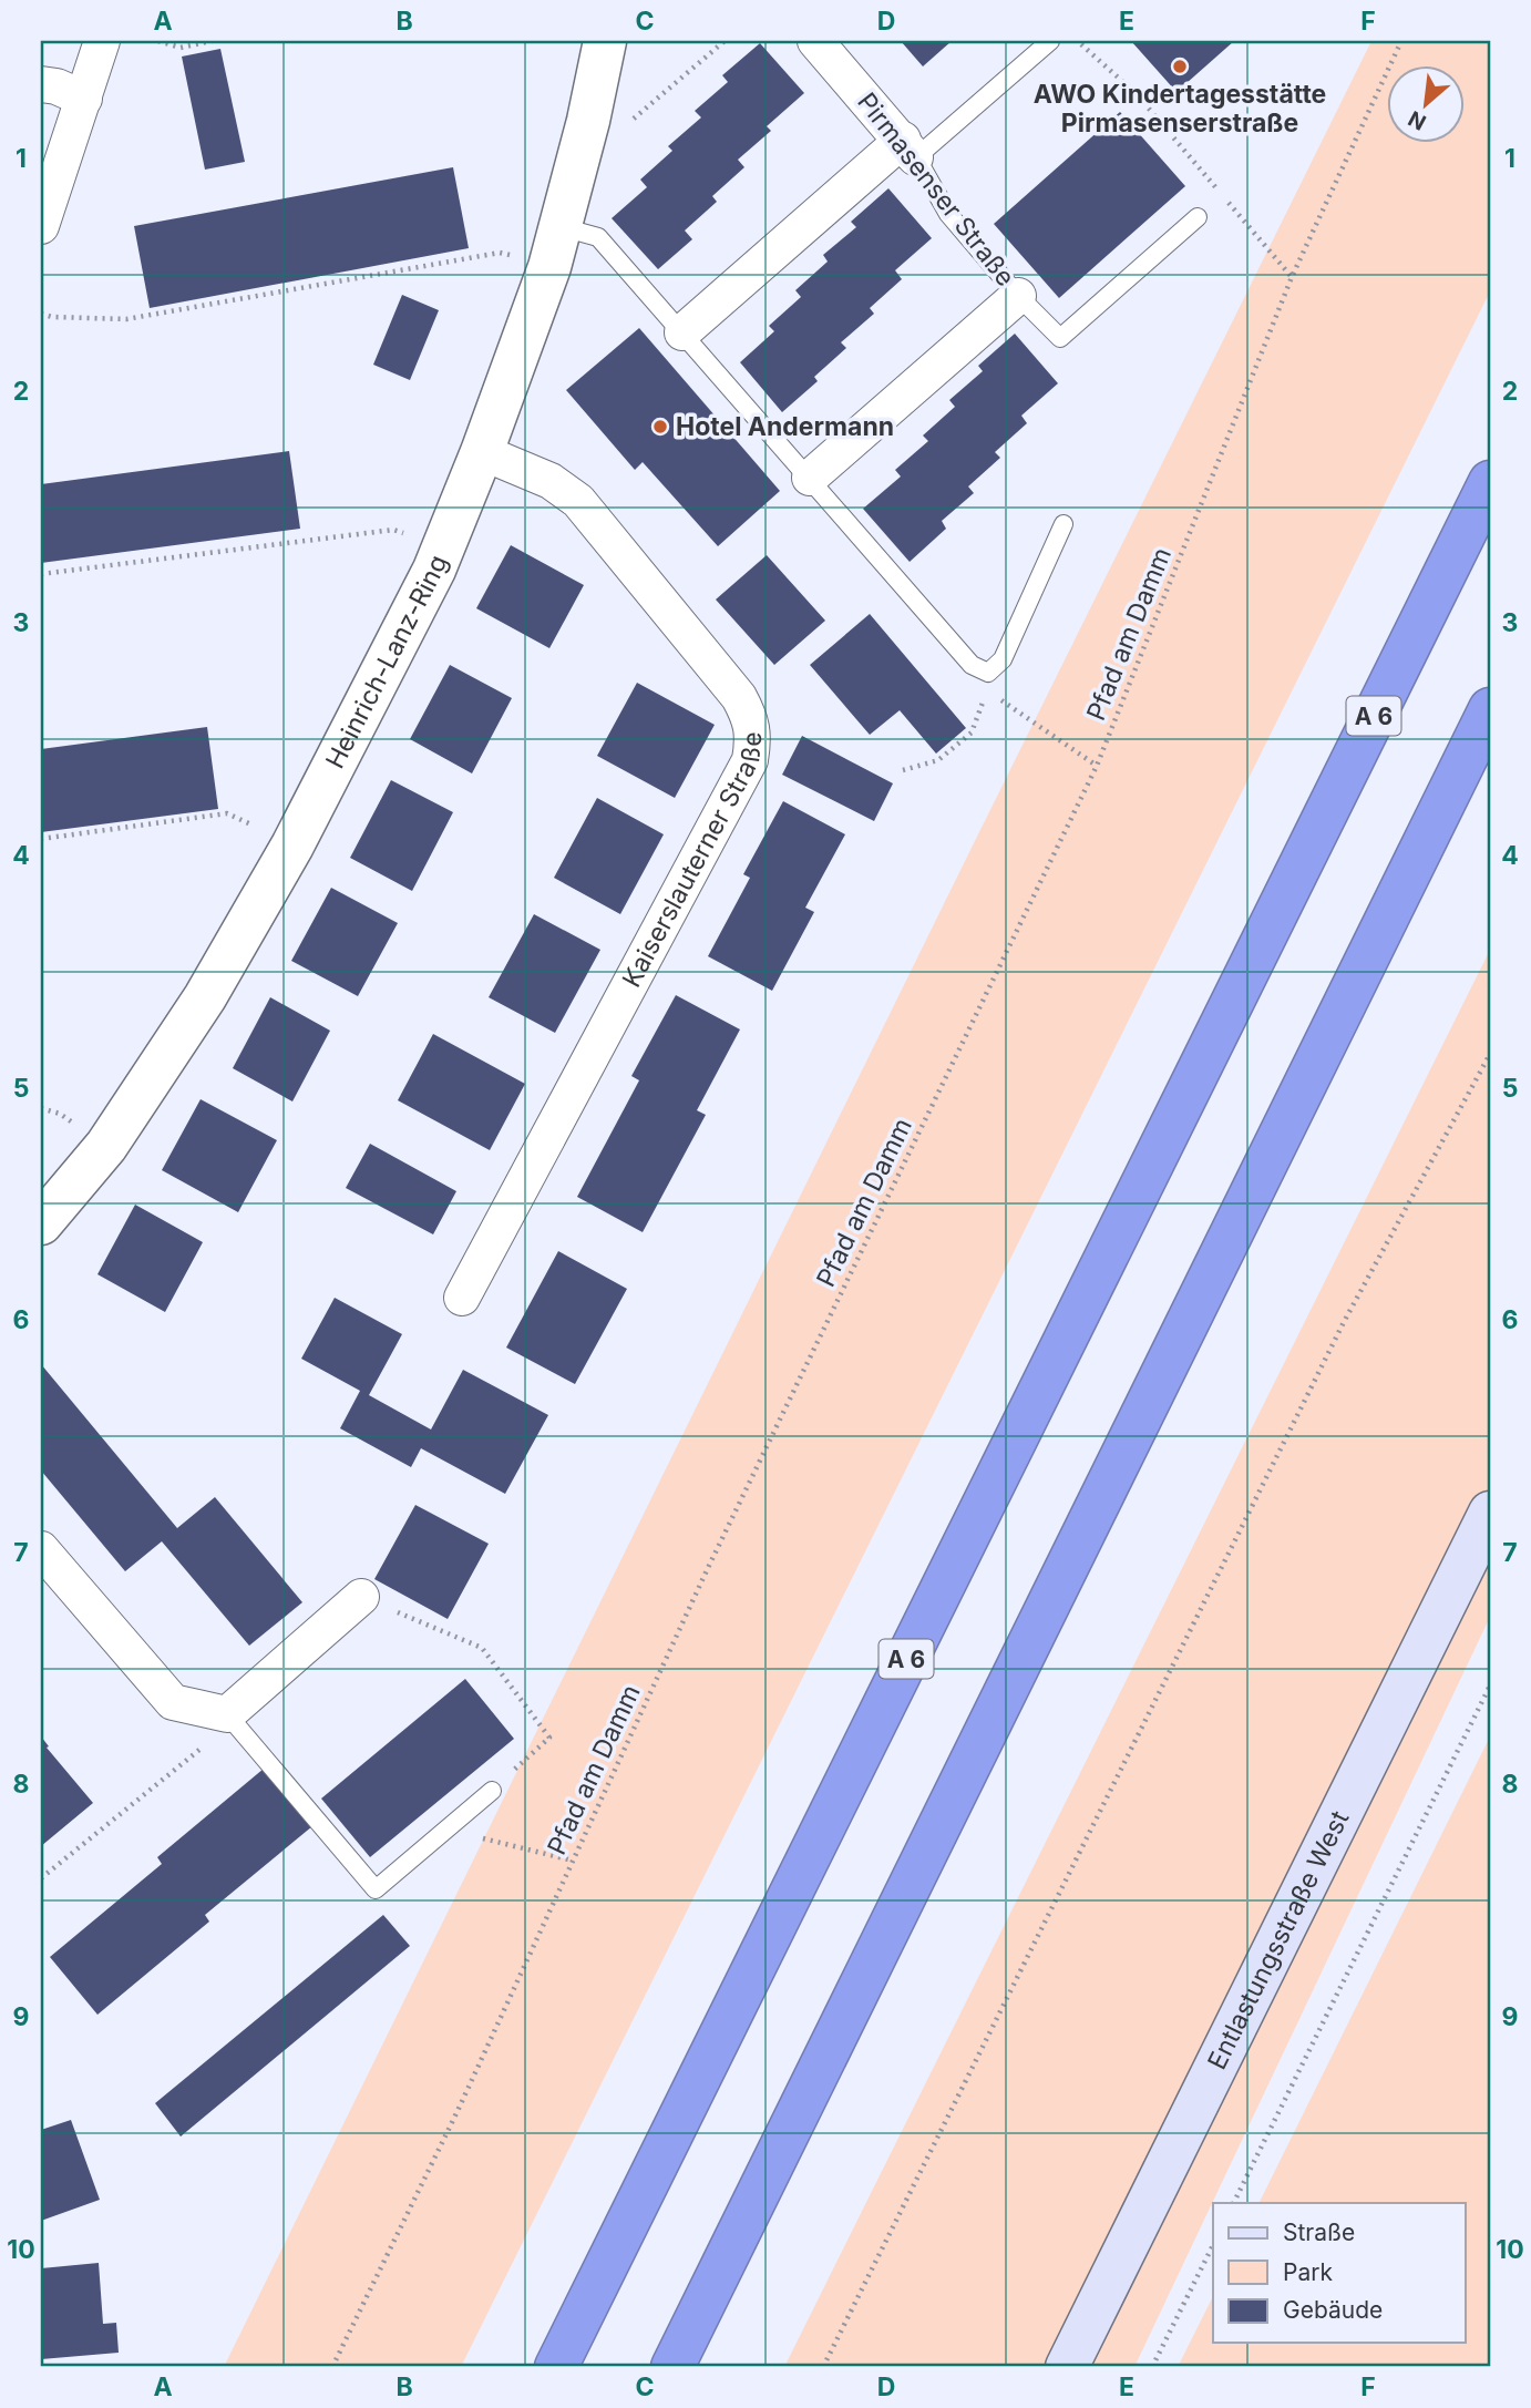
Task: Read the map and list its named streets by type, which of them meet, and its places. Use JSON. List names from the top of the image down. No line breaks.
{"streets":{"highway":["A 6"],"main road":["Entlastungsstraße West"],"street":["Pirmasenser Straße","Heinrich-Lanz-Ring","Kaiserslauterner Straße"],"path":["Pfad am Damm"]},"crossings":[["Heinrich-Lanz-Ring","Kaiserslauterner Straße"]],"places":["AWO Kindertagesstätte Pirmasenserstraße","Hotel Andermann"],"legend":["Straße","Park","Gebäude"],"north":"bottom left","grid":{"columns":["A","B","C","D","E","F"],"rows":["1","2","3","4","5","6","7","8","9","10"]}}
